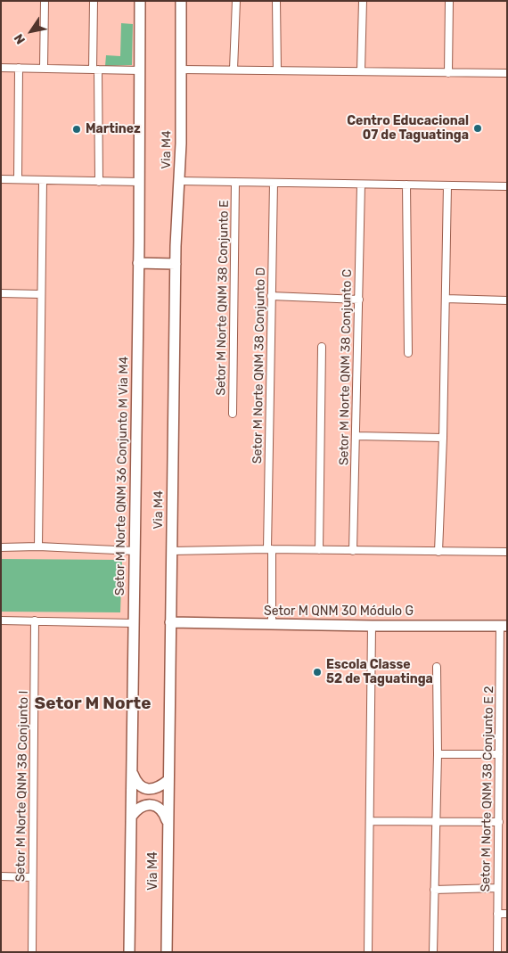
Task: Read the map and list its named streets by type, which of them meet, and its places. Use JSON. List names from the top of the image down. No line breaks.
{"streets":{"main road":["Via M4","Setor M Norte QNM 36 Conjunto M Via M4","Setor M QNM 30 Módulo G"],"street":["Setor M Norte QNM 38 Conjunto E","Setor M Norte QNM 38 Conjunto D","Setor M Norte QNM 38 Conjunto C","Setor M Norte QNM 38 Conjunto I","Setor M Norte QNM 38 Conjunto E 2"]},"crossings":[["Via M4","Setor M QNM 30 Módulo G"],["Setor M Norte QNM 38 Conjunto D","Setor M QNM 30 Módulo G"],["Setor M QNM 30 Módulo G","Setor M Norte QNM 38 Conjunto E 2"]],"districts":["Setor M Norte"],"places":["Centro Educacional 07 de Taguatinga","Martinez","Escola Classe 52 de Taguatinga"],"north":"bottom left"}
